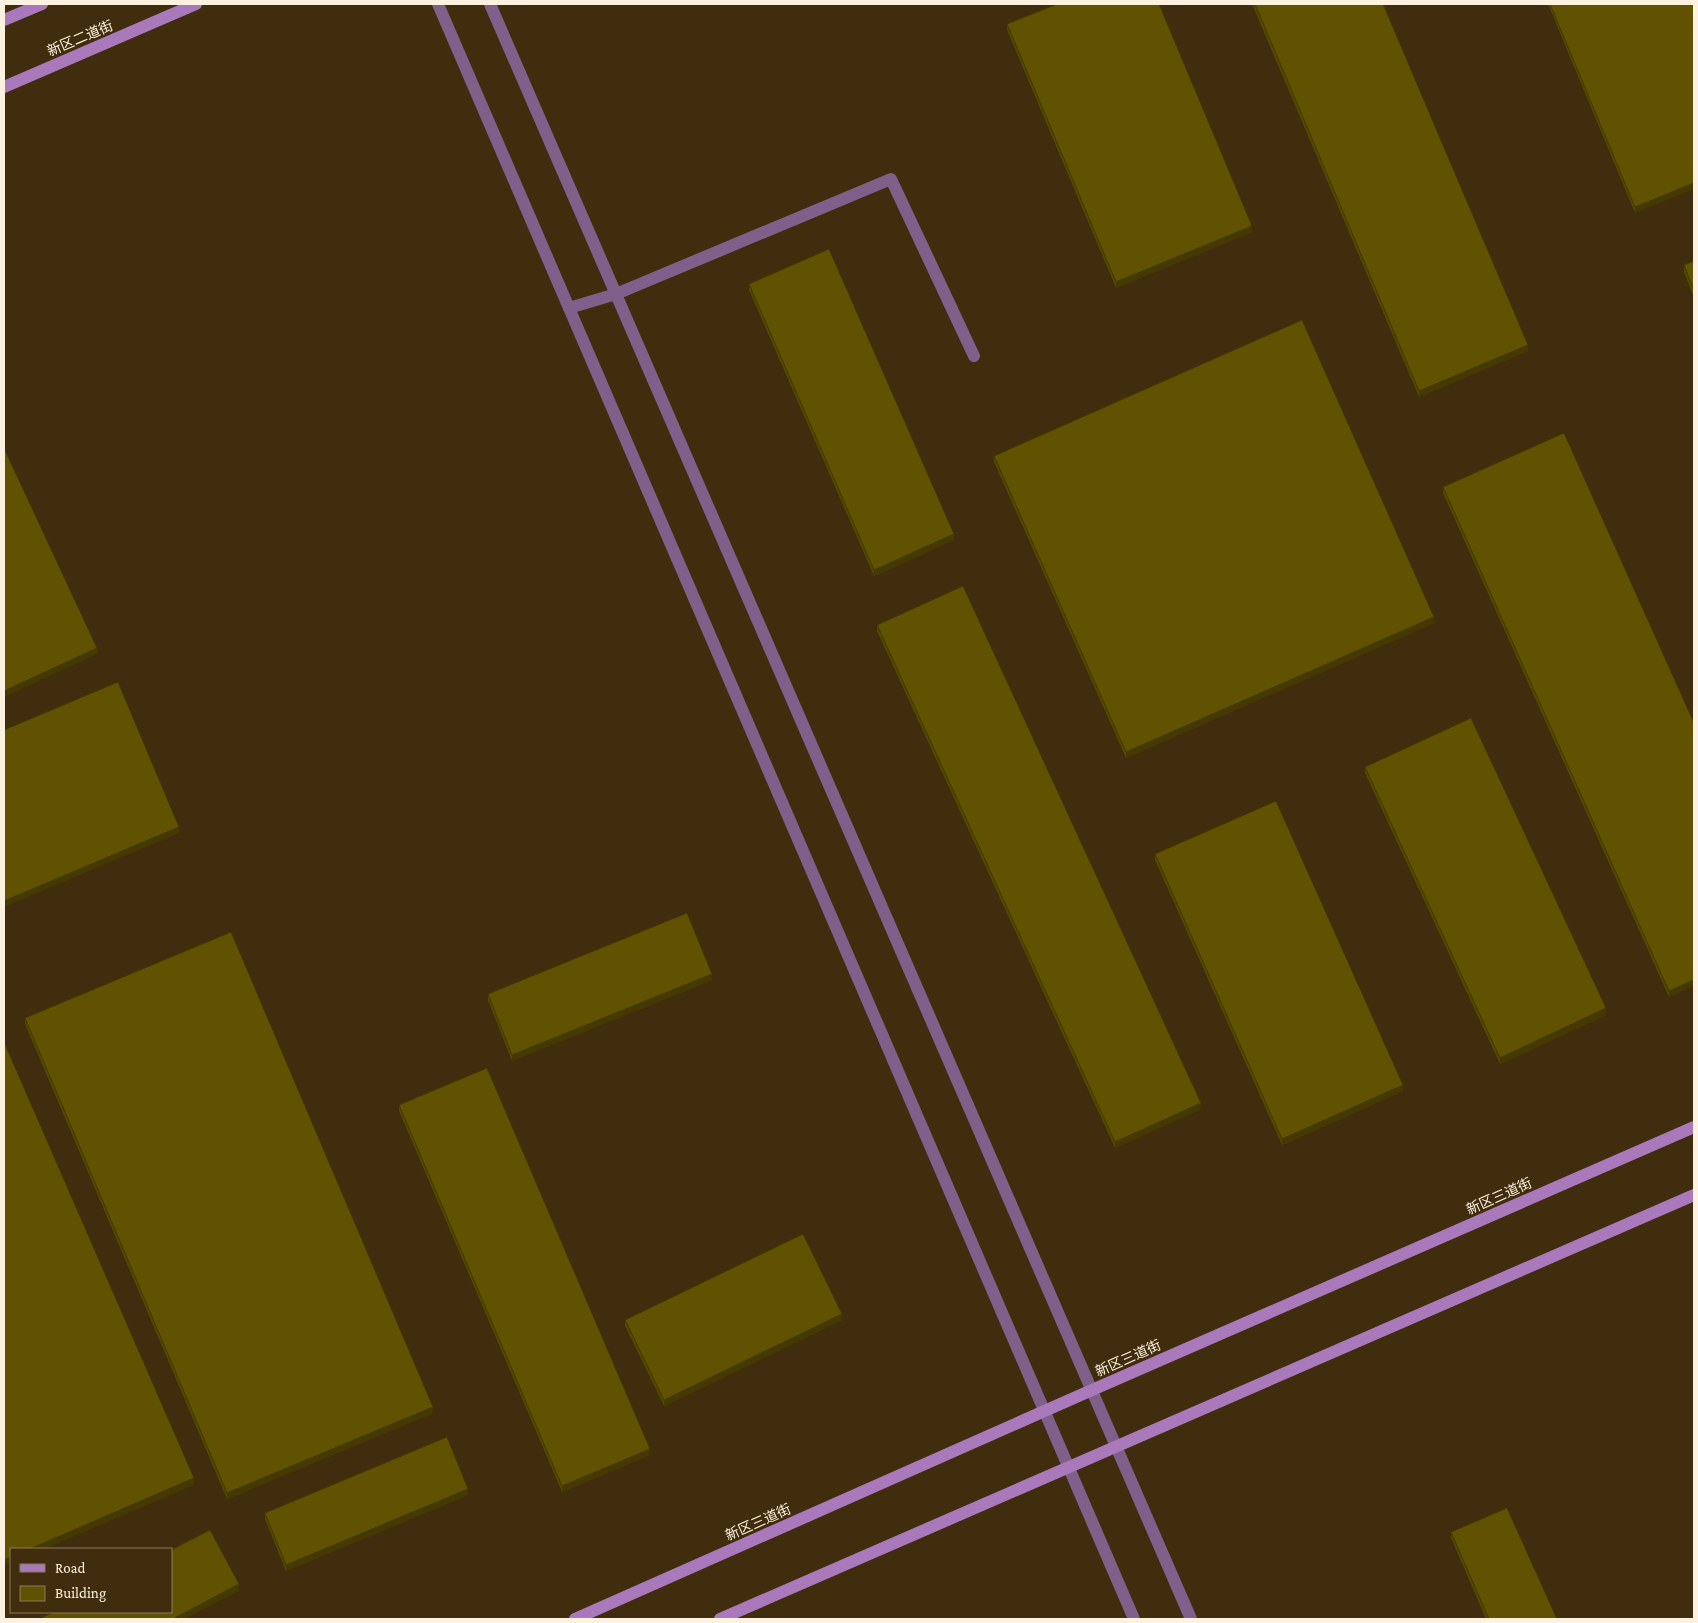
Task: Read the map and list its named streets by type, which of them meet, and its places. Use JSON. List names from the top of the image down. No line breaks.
{"streets":{"main road":["新区二道街","新区三道街"]},"legend":["Road","Building"]}
